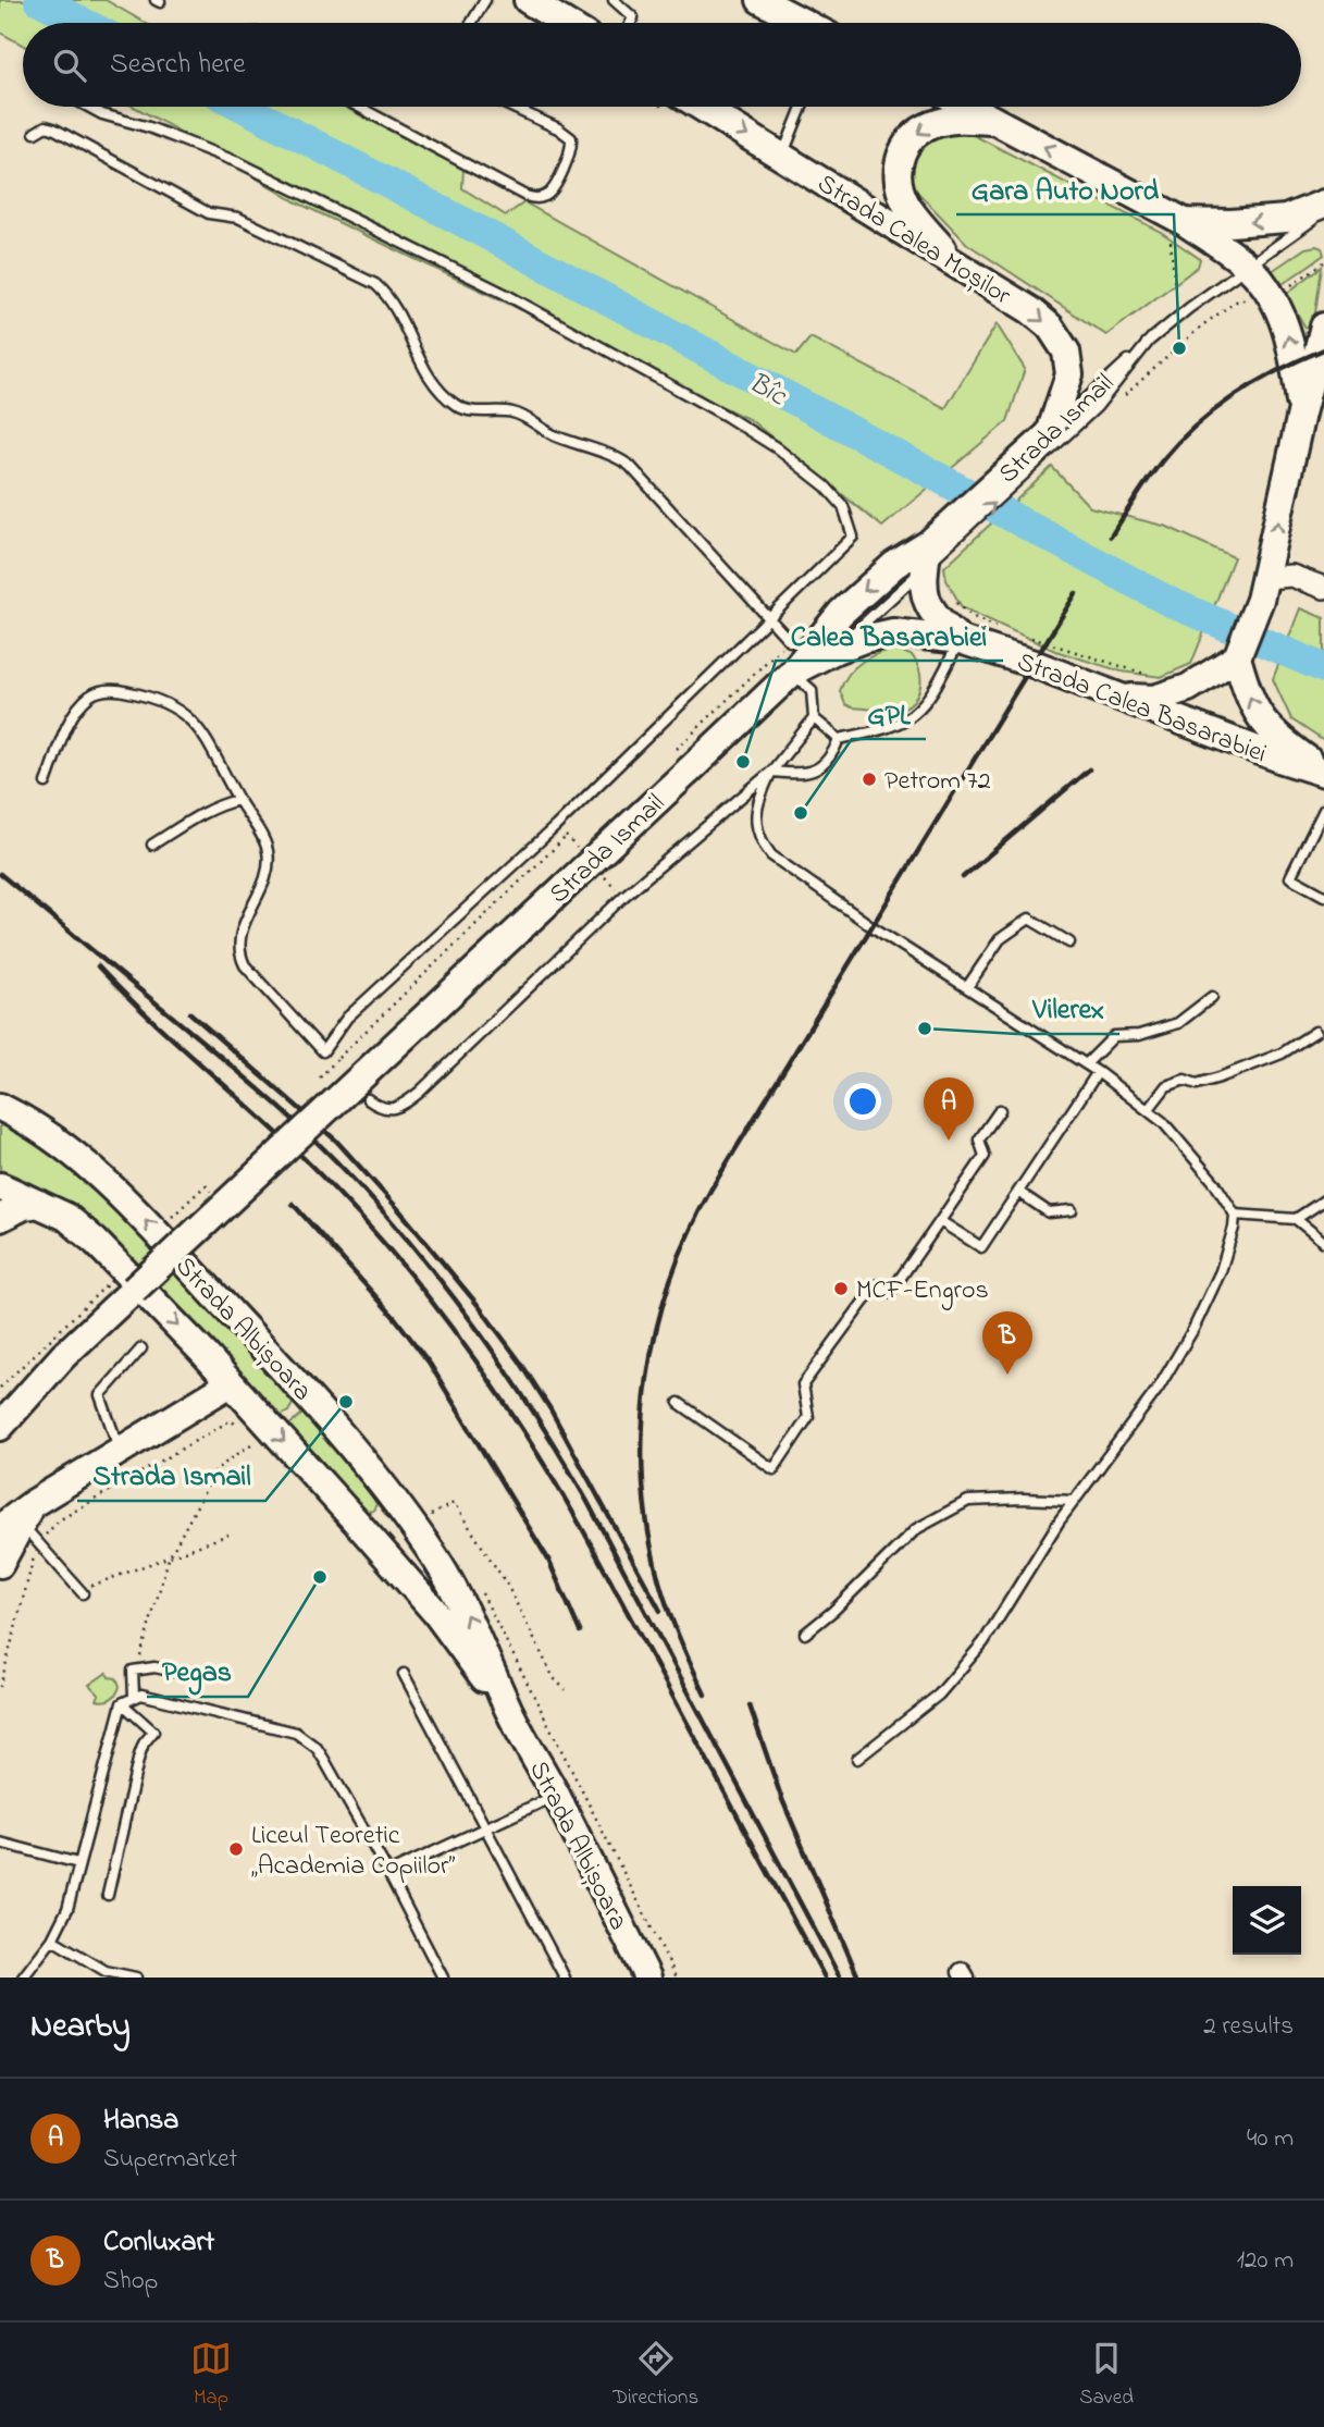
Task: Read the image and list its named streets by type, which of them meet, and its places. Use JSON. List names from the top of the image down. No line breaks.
{"streets":{"main road":["Strada Calea Moșilor","Strada Ismail","Strada Calea Basarabiei","Strada Albișoara"]},"crossings":[["Strada Calea Moșilor","Strada Ismail"],["Strada Ismail","Strada Calea Basarabiei"]],"water":["Bîc"],"places":["Gara Auto Nord","Calea Basarabiei","Petrom 72","GPL","Vilerex","MCF-Engros","Strada Ismail","Pegas","Liceul Teoretic „Academia Copiilor”"],"page":{"search":"Search here","pins":["A","B"],"heading":["Nearby","2 results"],"list":[{"mark":"A","name":"Hansa","note":"Supermarket","value":"40 m"},{"mark":"B","name":"Conluxart","note":"Shop","value":"120 m"}],"nav":["Map","Directions","Saved"]}}
